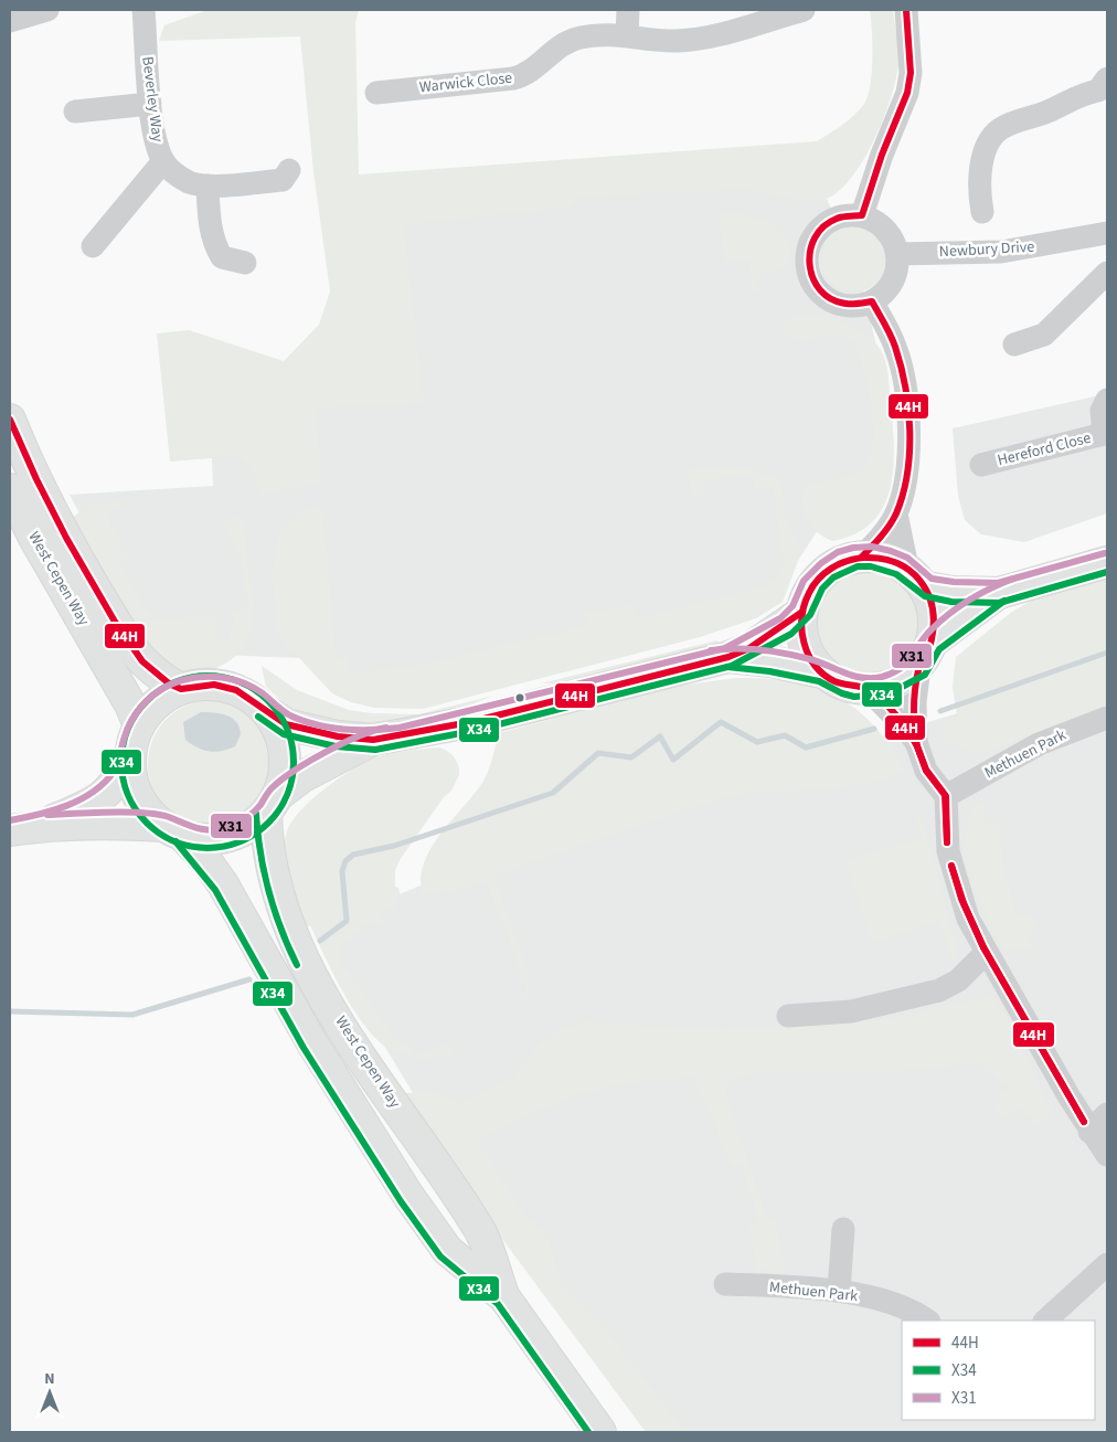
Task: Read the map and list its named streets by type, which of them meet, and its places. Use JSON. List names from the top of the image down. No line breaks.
{"streets":{"main road":["West Cepen Way"],"street":["Warwick Close","Beverley Way","Newbury Drive","Hereford Close","Methuen Park"]},"lines":["transit line 44H","transit line X31","transit line X34"],"legend":["44H","X34","X31"],"north":"top"}
